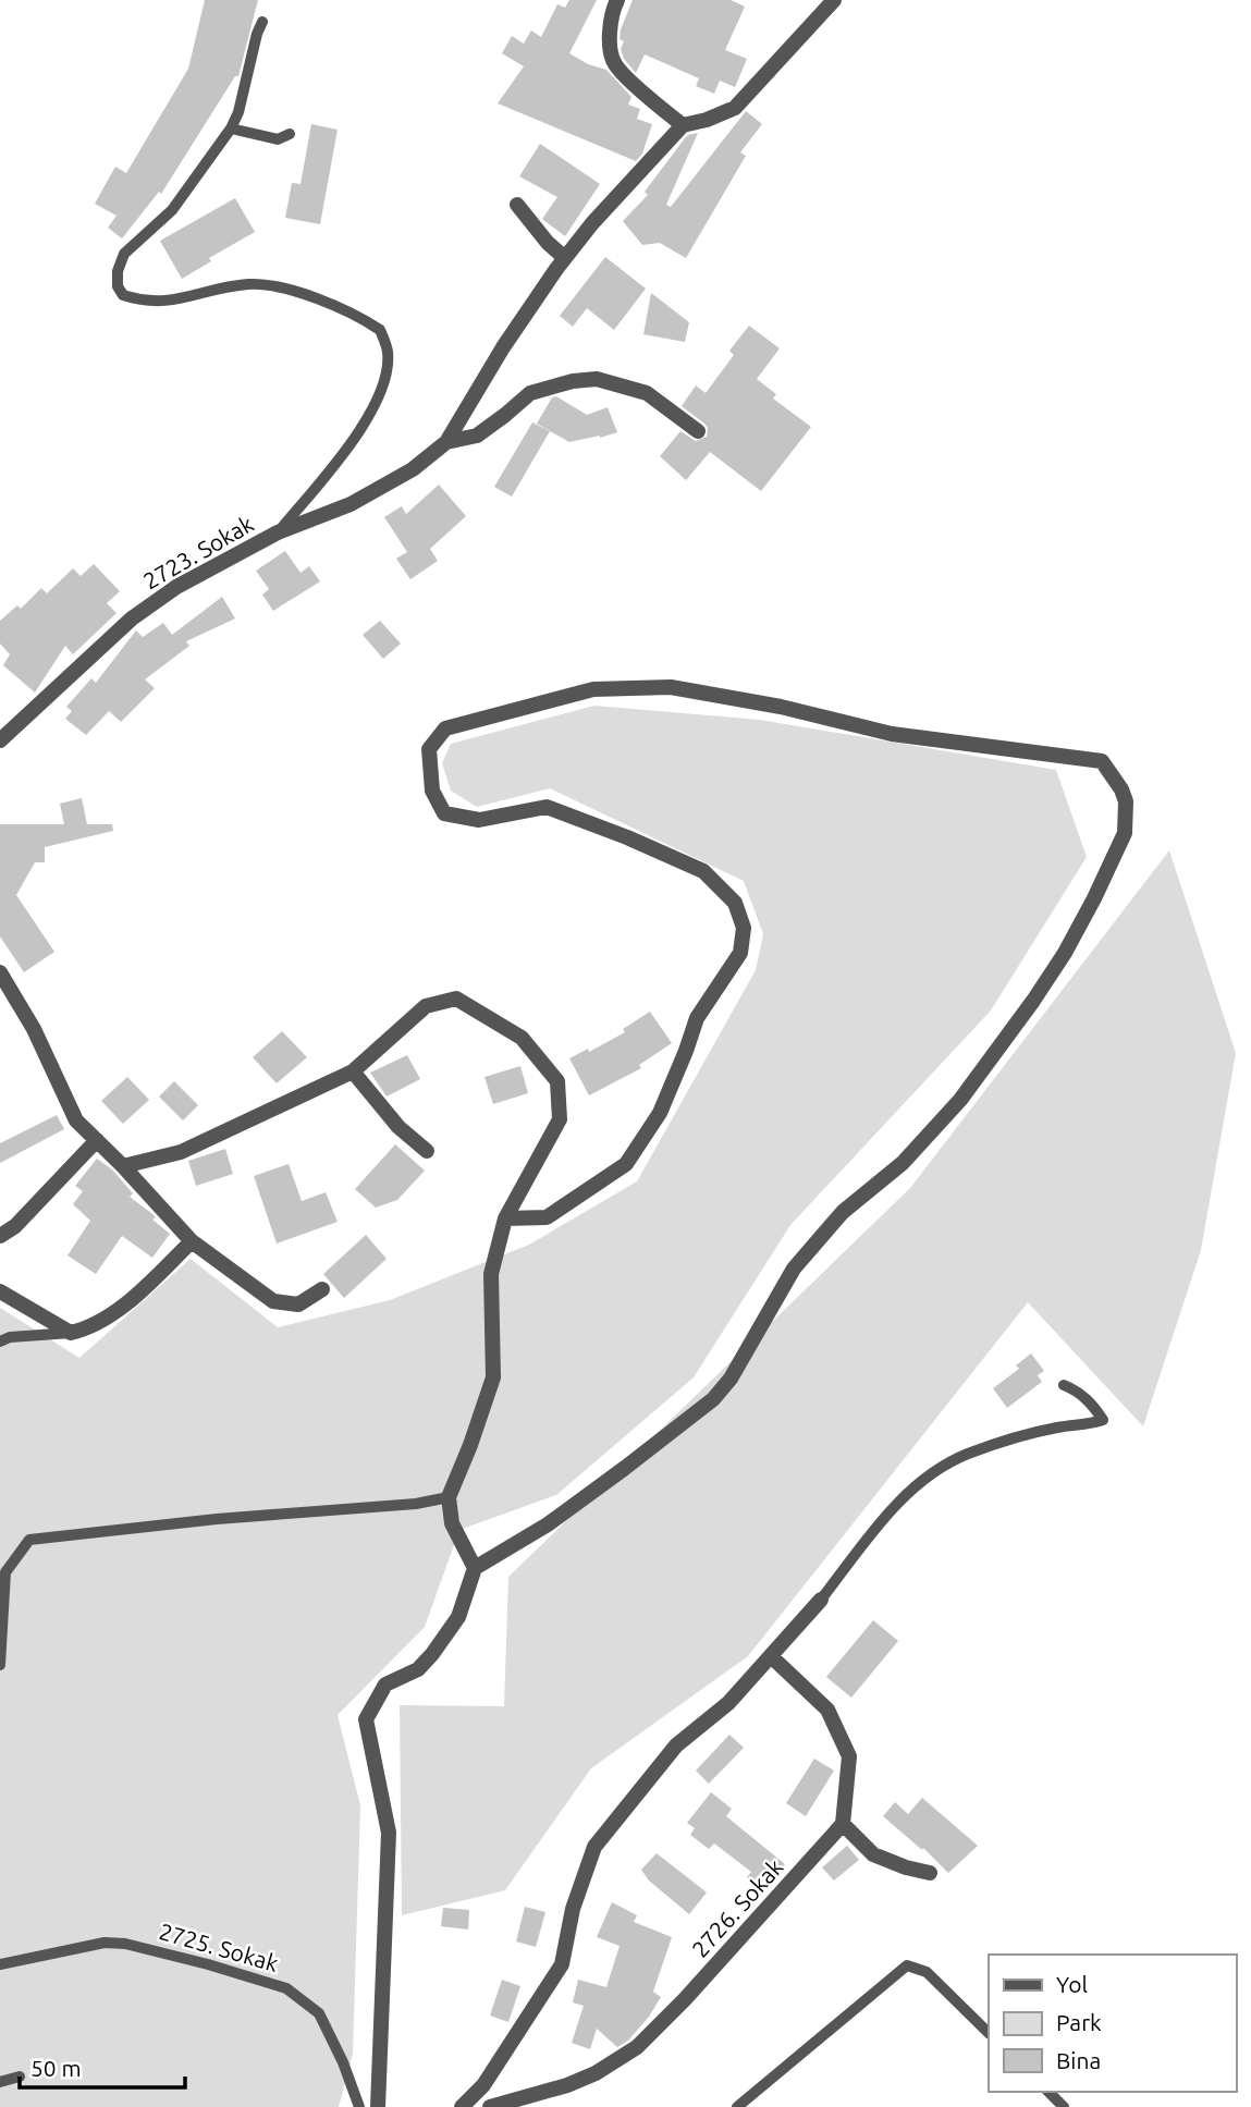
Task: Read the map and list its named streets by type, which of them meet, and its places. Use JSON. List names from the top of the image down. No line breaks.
{"streets":{"street":["2723. Sokak","2726. Sokak"],"lane":["2725. Sokak"]},"legend":["Yol","Park","Bina"],"scale_bar":"50 m"}
